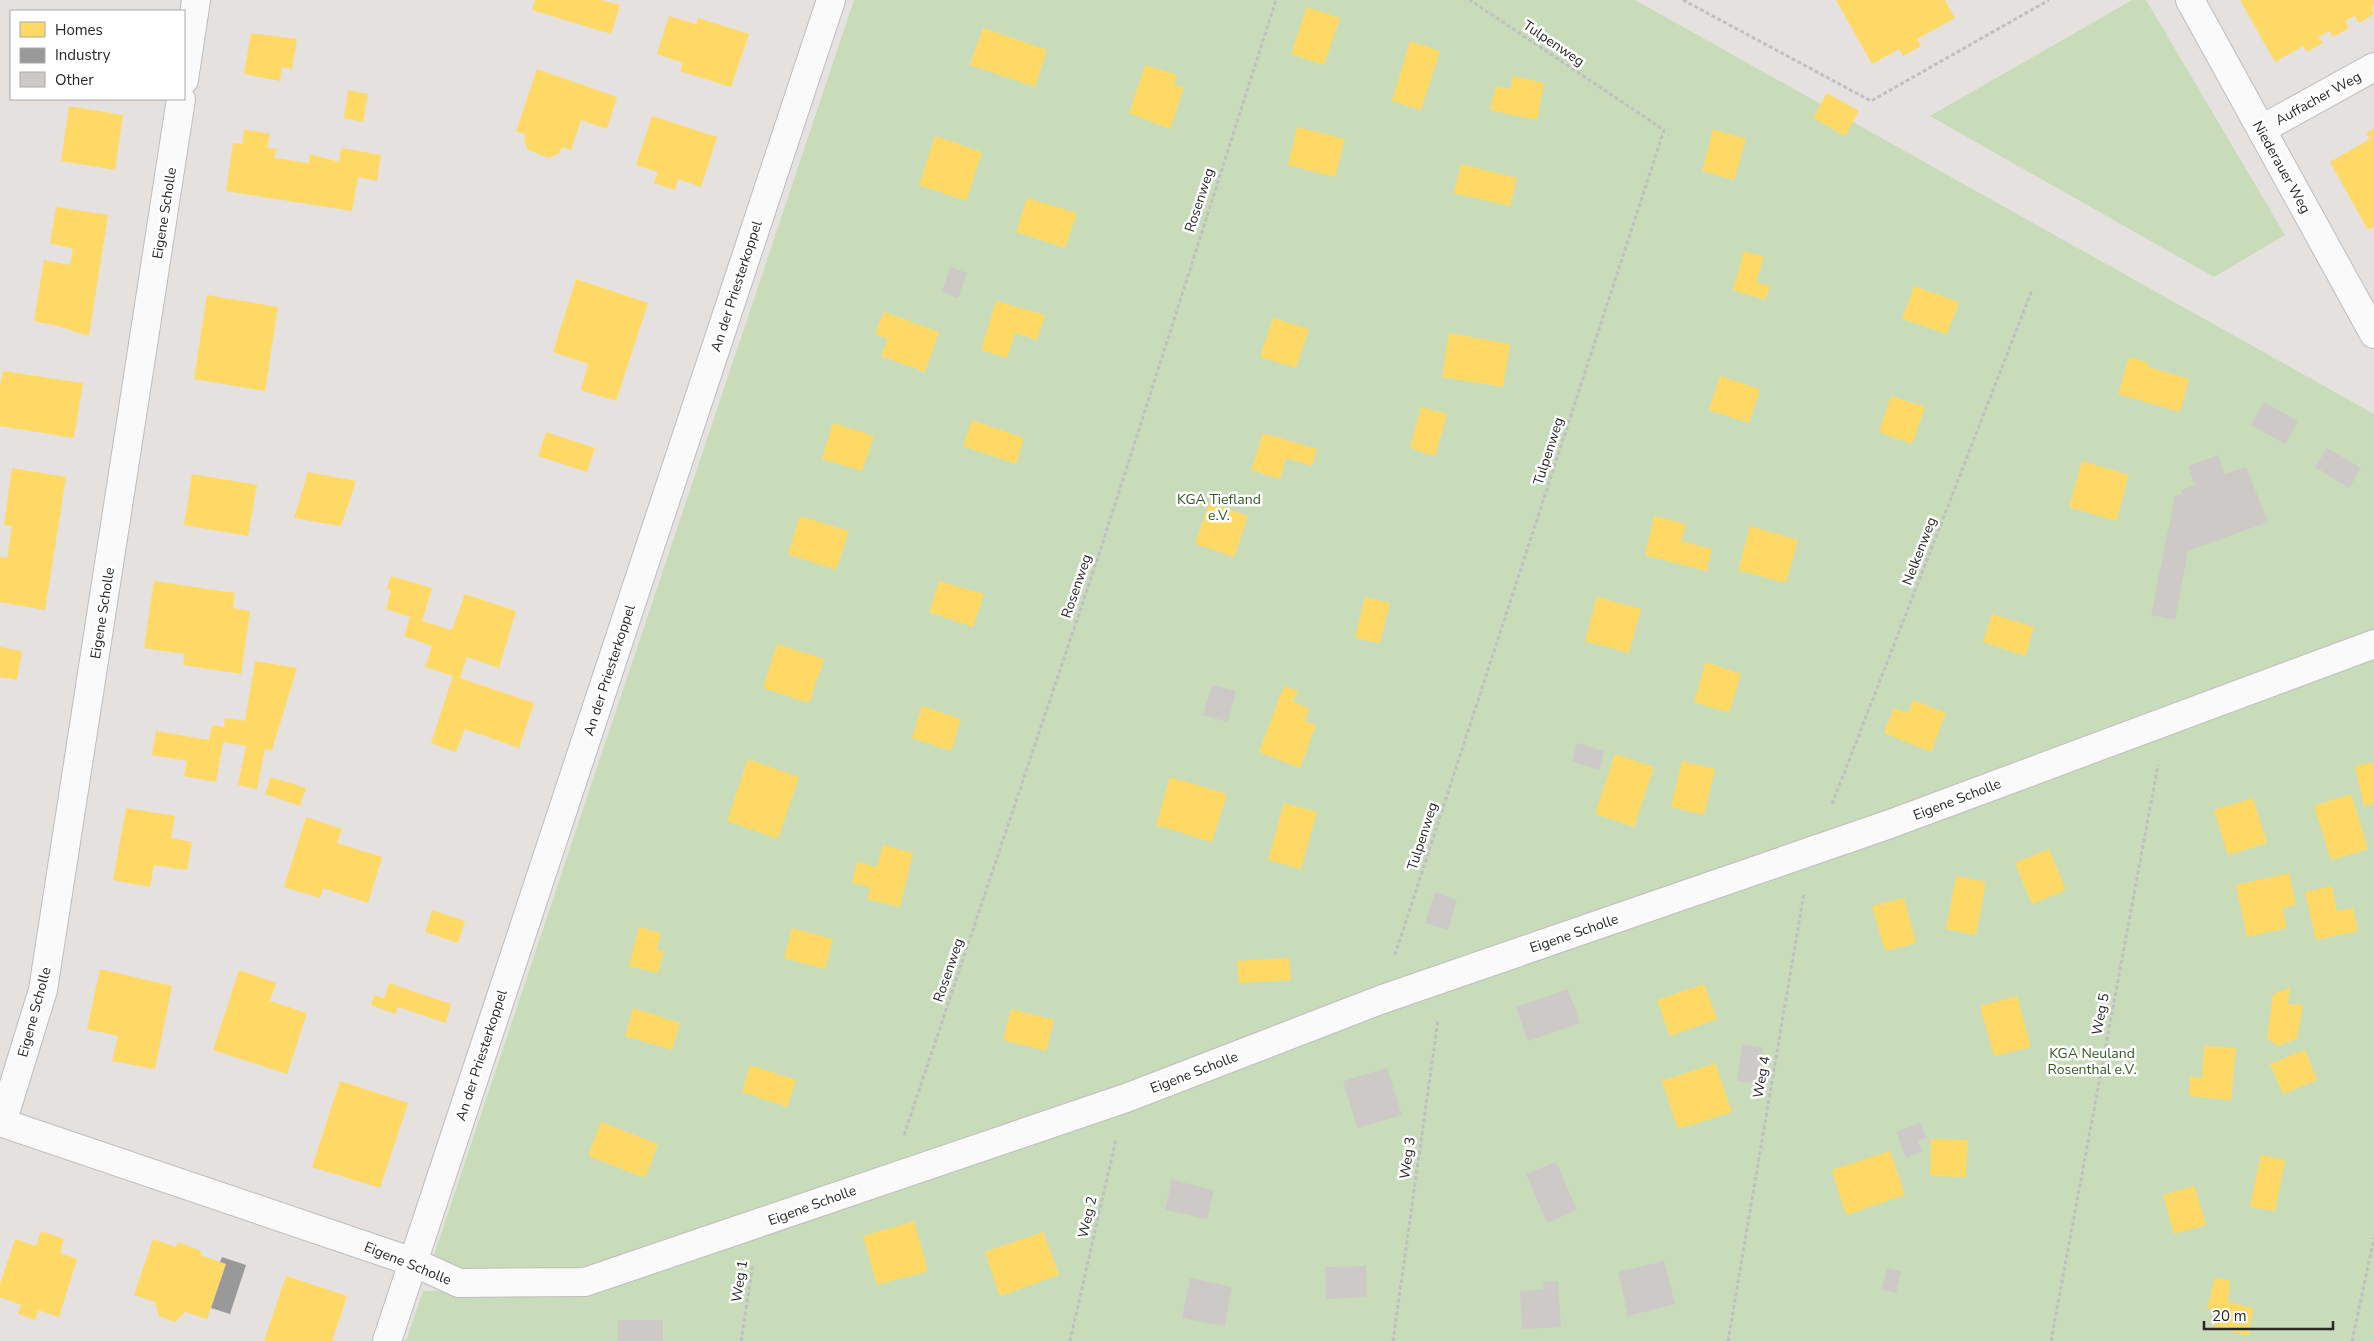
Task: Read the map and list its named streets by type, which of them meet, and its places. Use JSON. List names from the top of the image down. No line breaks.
{"streets":{"street":["Auffacher Weg","Niederauer Weg","Eigene Scholle","An der Priesterkoppel"],"path":["Tulpenweg","Rosenweg","Nelkenweg","Weg 5","Weg 4","Weg 3","Weg 2","Weg 1"]},"crossings":[["Tulpenweg","Eigene Scholle"],["Auffacher Weg","Niederauer Weg"],["Rosenweg","Eigene Scholle"],["Eigene Scholle","An der Priesterkoppel"],["Eigene Scholle","Weg 5"],["Eigene Scholle","Weg 4"],["Eigene Scholle","Weg 3"],["Eigene Scholle","Weg 2"],["Eigene Scholle","Weg 1"],["Nelkenweg","Weg 4"]],"parks":["KGA Tiefland e.V.","KGA Neuland Rosenthal e.V."],"legend":["Homes","Industry","Other"],"scale_bar":"20 m"}
